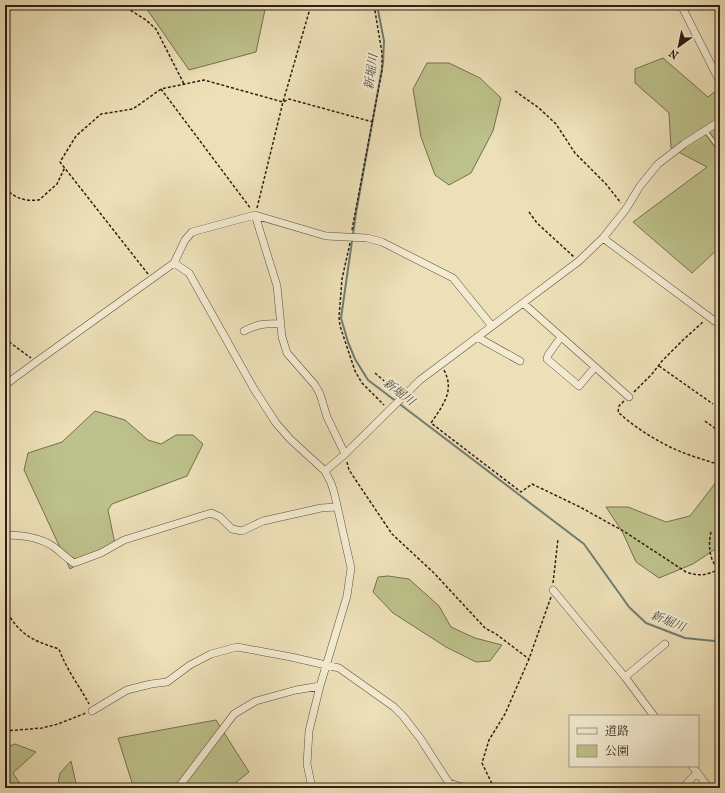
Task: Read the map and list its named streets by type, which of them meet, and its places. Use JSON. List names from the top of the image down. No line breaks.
{"water":["新堀川"],"legend":["道路","公園"],"north":"bottom left"}
